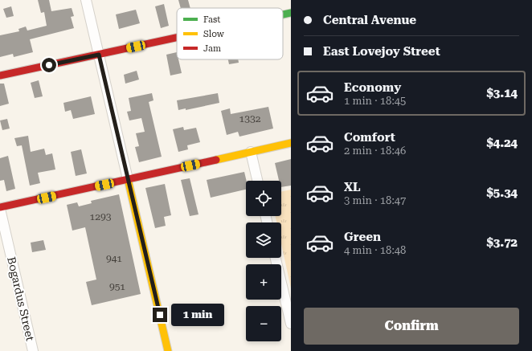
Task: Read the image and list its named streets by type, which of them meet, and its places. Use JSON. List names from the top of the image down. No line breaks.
{"streets":{"street":["Bogardus Street"]},"house_numbers":["1332","1293","941","951"],"legend":["Fast","Slow","Jam"],"page":{"banner":["Central Avenue","East Lovejoy Street"],"list":[{"name":"Economy","note":"1 min · 18:45","value":"$3.14"},{"name":"Comfort","note":"2 min · 18:46","value":"$4.24"},{"name":"XL","note":"3 min · 18:47","value":"$5.34"},{"name":"Green","note":"4 min · 18:48","value":"$3.72"}],"map_buttons":["+","−"],"buttons":"Confirm","bubble":"1 min"}}
